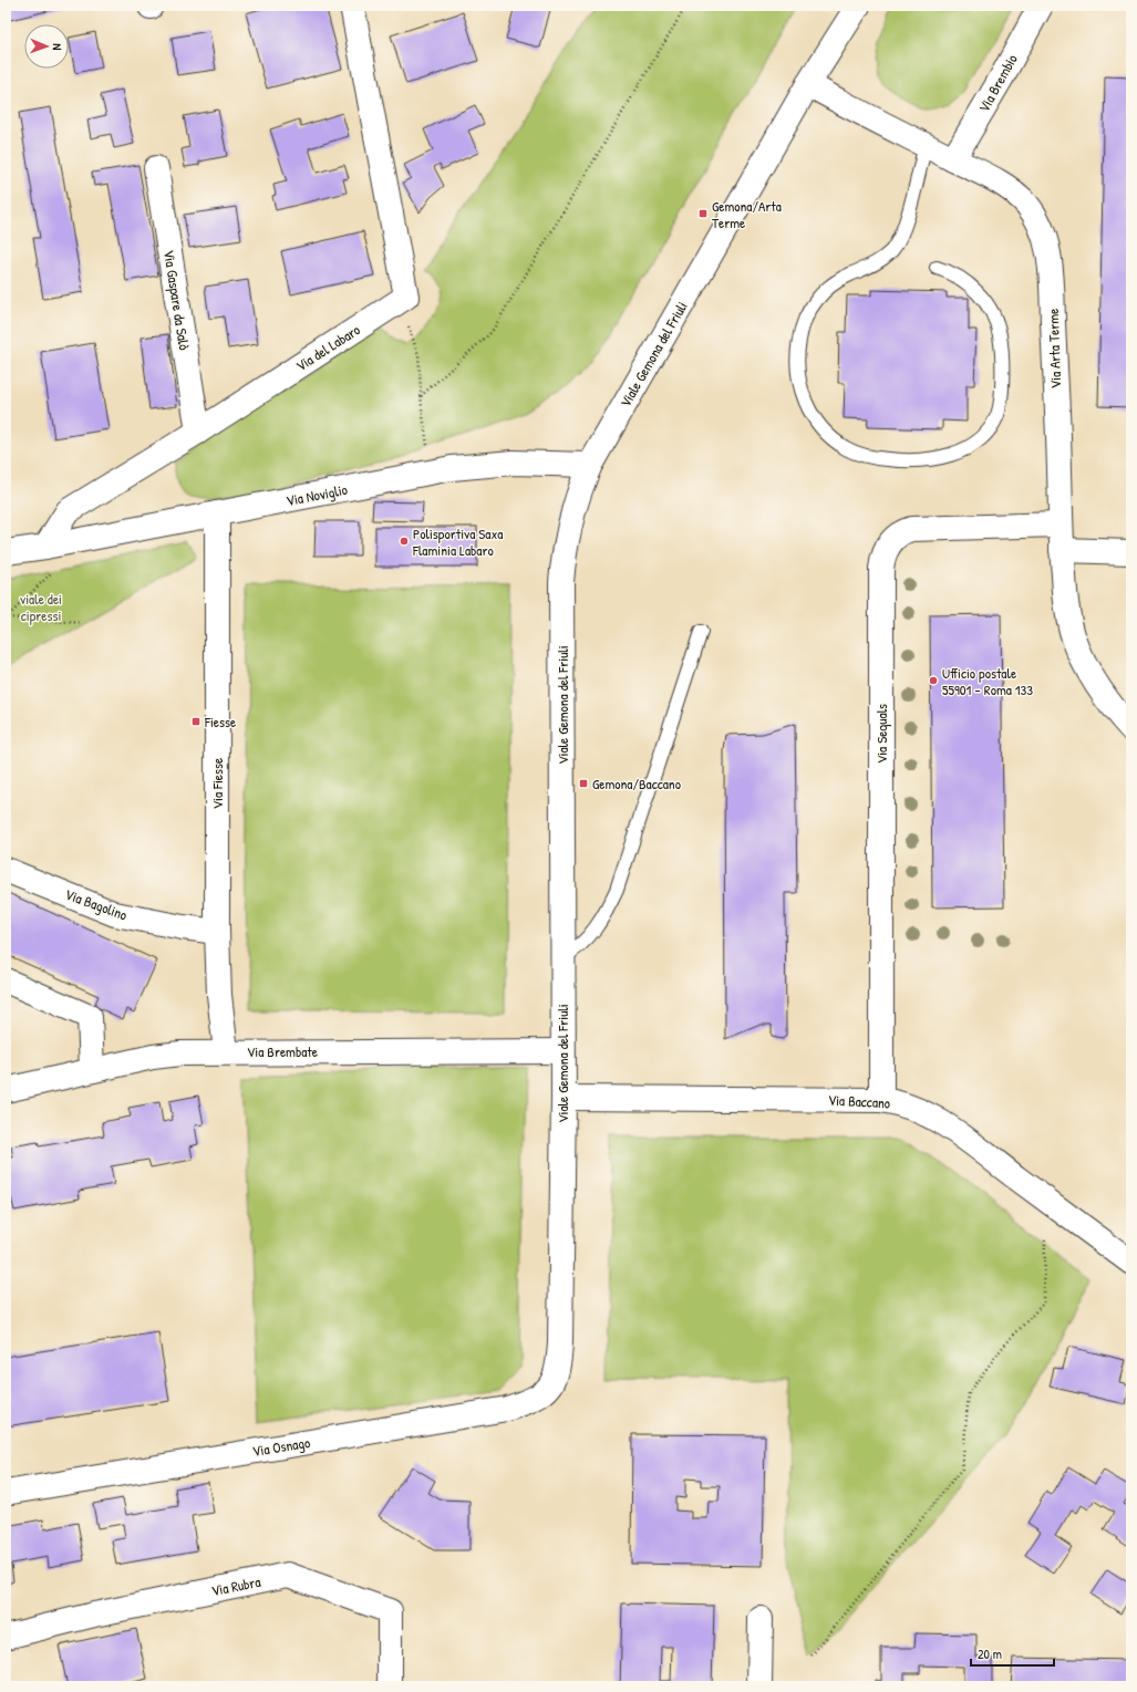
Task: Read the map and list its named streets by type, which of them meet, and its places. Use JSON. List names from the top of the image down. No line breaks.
{"streets":{"street":["Via Brembio","Via Gaspare da Salò","Via del Labaro","Via Arta Terme","Viale Gemona del Friuli","Via Noviglio","Via Sequals","Via Fiesse","Via Bagolino","Via Brembate","Via Baccano","Via Osnago","Via Rubra"]},"crossings":[["Via Brembio","Via Arta Terme"],["Via Gaspare da Salò","Via del Labaro"],["Via del Labaro","Via Noviglio"],["Via Arta Terme","Viale Gemona del Friuli"],["Via Arta Terme","Via Sequals"],["Viale Gemona del Friuli","Via Noviglio"],["Viale Gemona del Friuli","Via Brembate"],["Viale Gemona del Friuli","Via Baccano"],["Viale Gemona del Friuli","Via Osnago"],["Via Noviglio","Via Fiesse"],["Via Sequals","Via Baccano"],["Via Fiesse","Via Bagolino"],["Via Fiesse","Via Brembate"]],"parks":["viale dei cipressi"],"places":{"transit":["Gemona/Arta Terme","Fiesse","Gemona/Baccano"],"other":["Polisportiva Saxa Flaminia Labaro","Ufficio postale 55901 – Roma 133"]},"scale_bar":"20 m","north":"right"}
